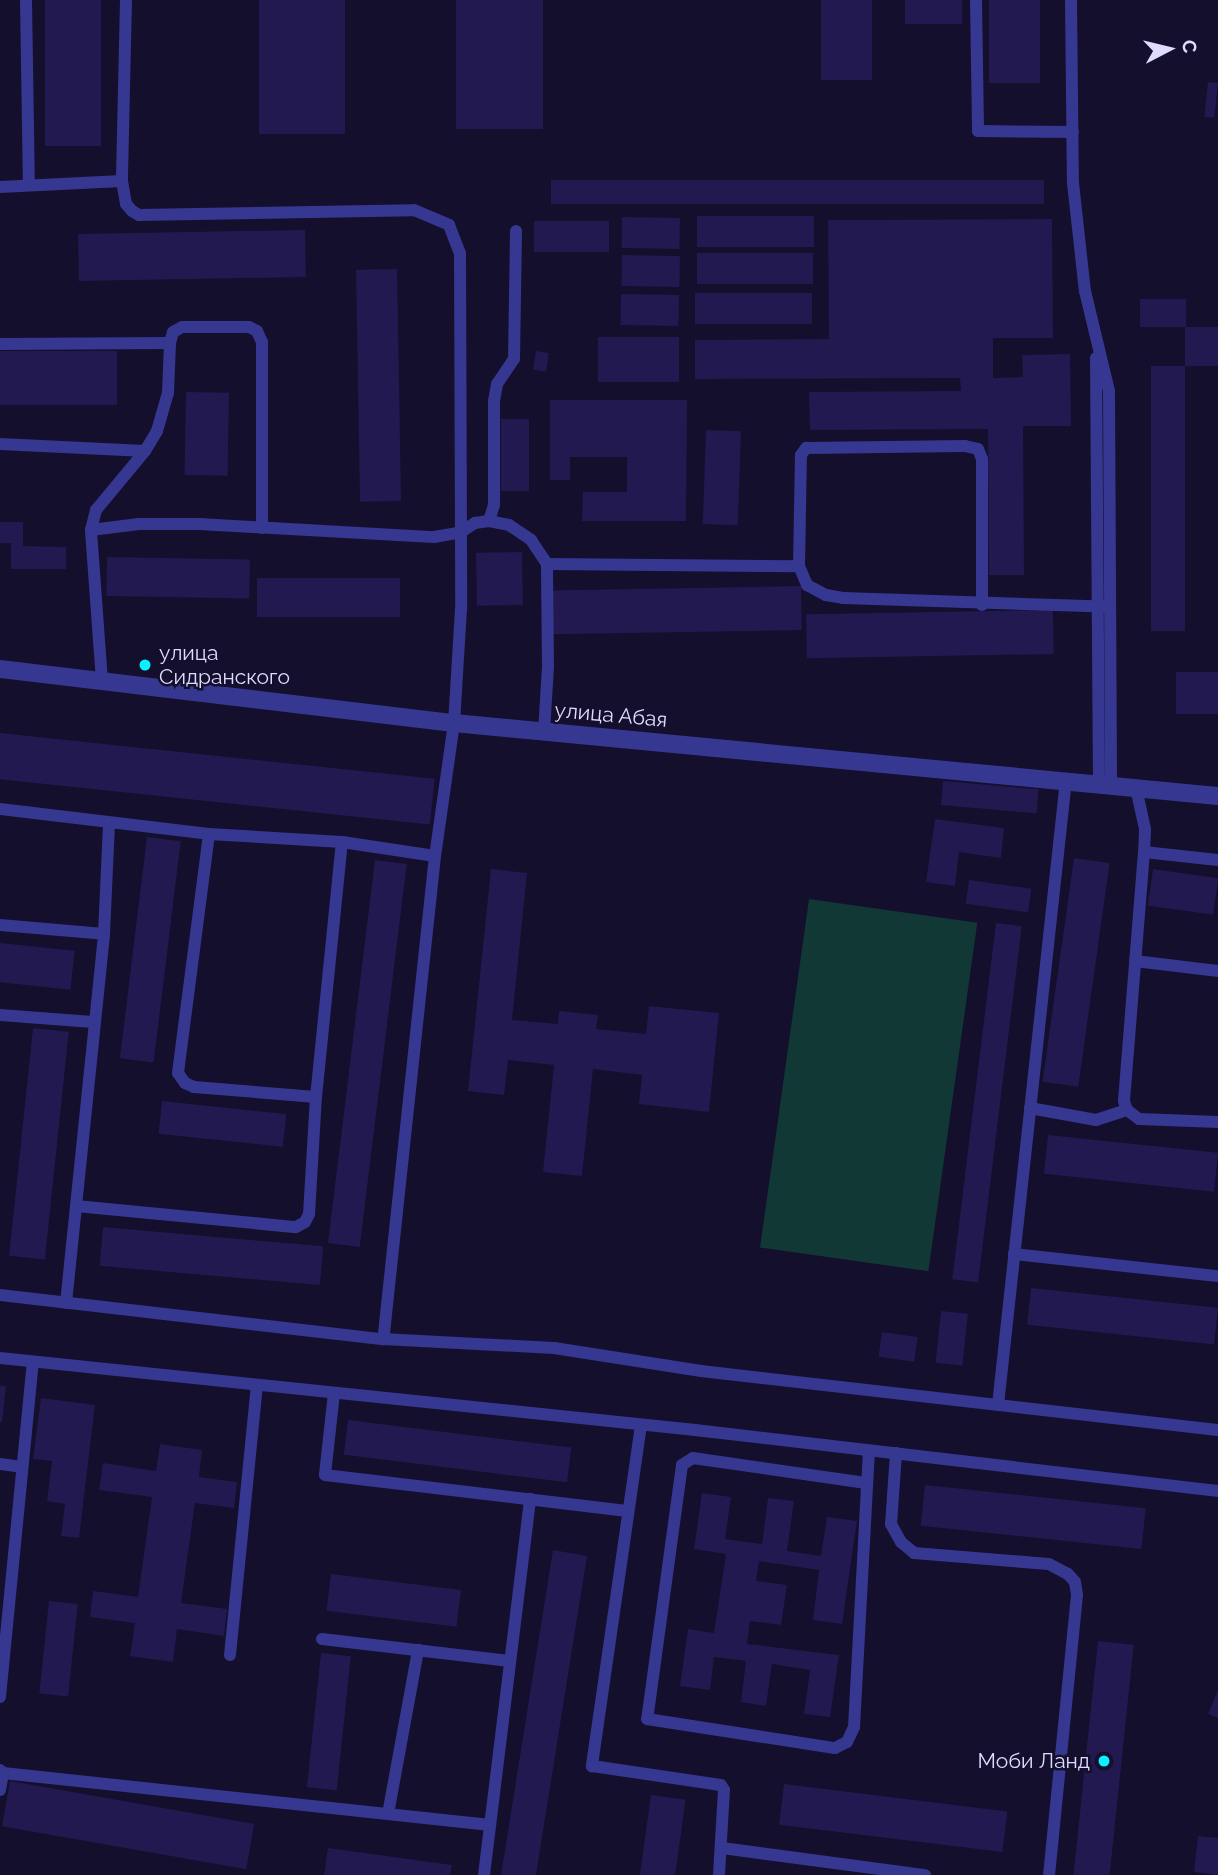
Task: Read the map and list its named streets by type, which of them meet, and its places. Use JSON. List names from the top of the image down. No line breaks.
{"streets":{"street":["улица Абая"]},"places":["улица Сидранского","Моби Ланд"],"north":"right"}
